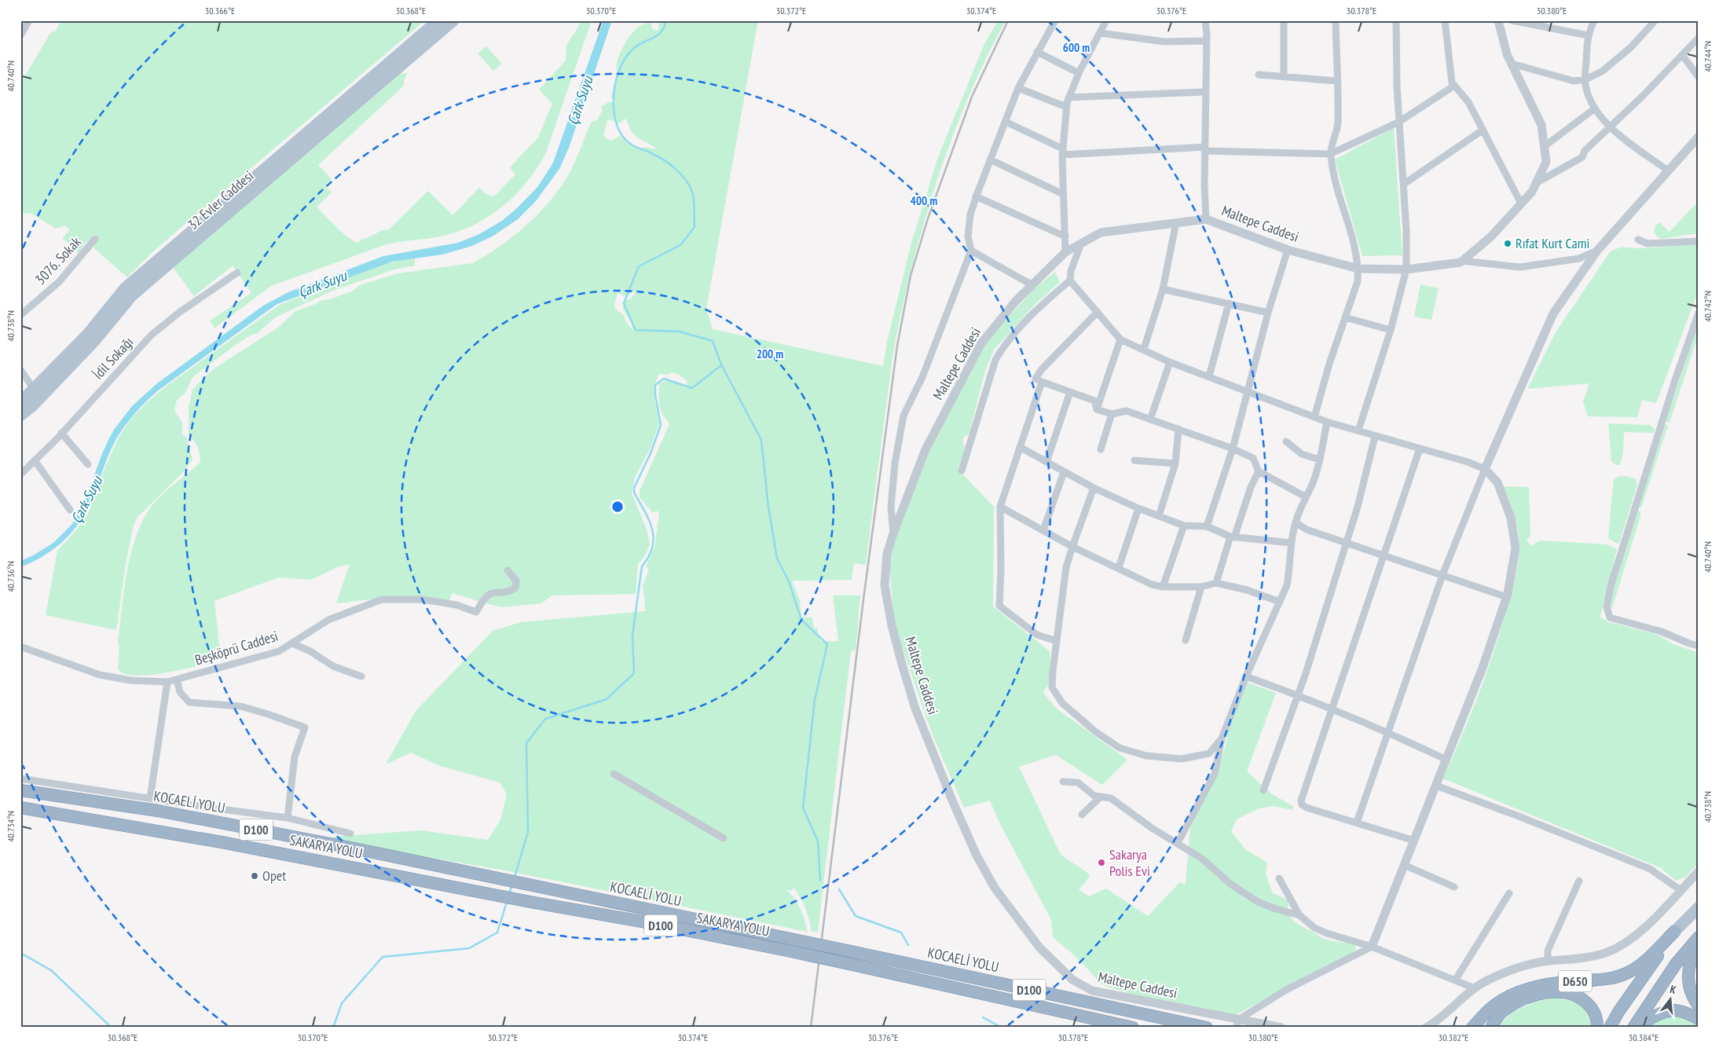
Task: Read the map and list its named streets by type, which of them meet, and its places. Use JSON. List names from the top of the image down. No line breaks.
{"streets":{"highway":["KOCAELİ YOLU","D100","SAKARYA YOLU","D650"],"main road":["32 Evler Caddesi"],"street":["Maltepe Caddesi","3076. Sokak","İdil Sokağı","Beşköprü Caddesi"]},"water":["Çark Suyu"],"places":["Rıfat Kurt Cami","Sakarya Polis Evi","Opet"],"north":"top","coordinates":["30.366°E","30.368°E","30.370°E","30.372°E","30.374°E","30.376°E","30.378°E","30.380°E","40.744°N","40.740°N","40.742°N","40.738°N","40.736°N","40.734°N","30.382°E","30.384°E"],"rings":["600 m","400 m","200 m"]}
